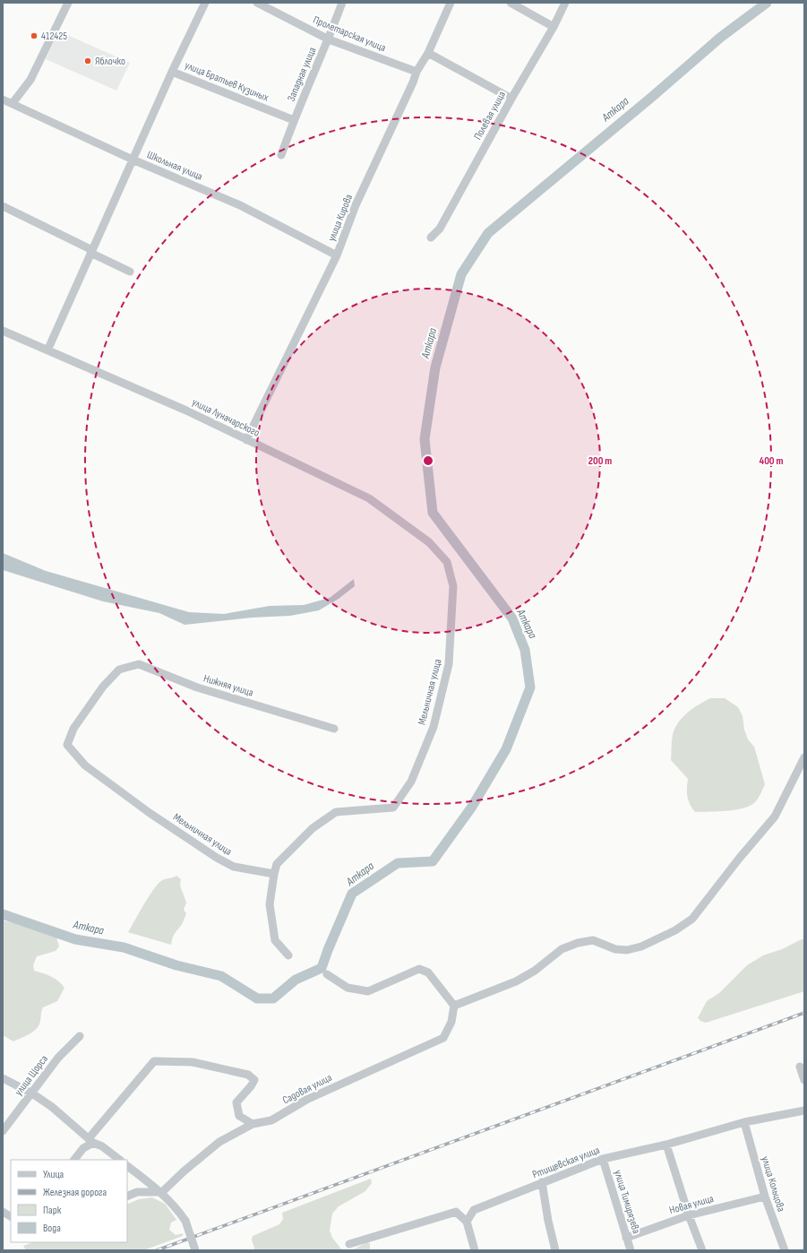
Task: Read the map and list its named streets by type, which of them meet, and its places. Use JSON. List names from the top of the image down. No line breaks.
{"streets":{"street":["Пролетарская улица","Западная улица","улица Братьев Кузиных","Полевая улица","Школьная улица","улица Кирова","улица Луначарского","Нижняя улица","Мельничная улица","улица Щорса","Садовая улица","Ртищевская улица","улица Кольцова","улица Тимирязева","Новая улица"]},"crossings":[["Пролетарская улица","Западная улица"],["Пролетарская улица","улица Кирова"],["Западная улица","улица Братьев Кузиных"],["Школьная улица","улица Кирова"],["улица Кирова","улица Луначарского"],["улица Луначарского","Мельничная улица"],["Нижняя улица","Мельничная улица"],["Ртищевская улица","улица Кольцова"],["Ртищевская улица","улица Тимирязева"],["улица Кольцова","Новая улица"],["улица Тимирязева","Новая улица"]],"water":["Аткара"],"places":["412425","Яблочко"],"legend":["Улица","Железная дорога","Парк","Вода"],"rings":["200 m","400 m"]}
